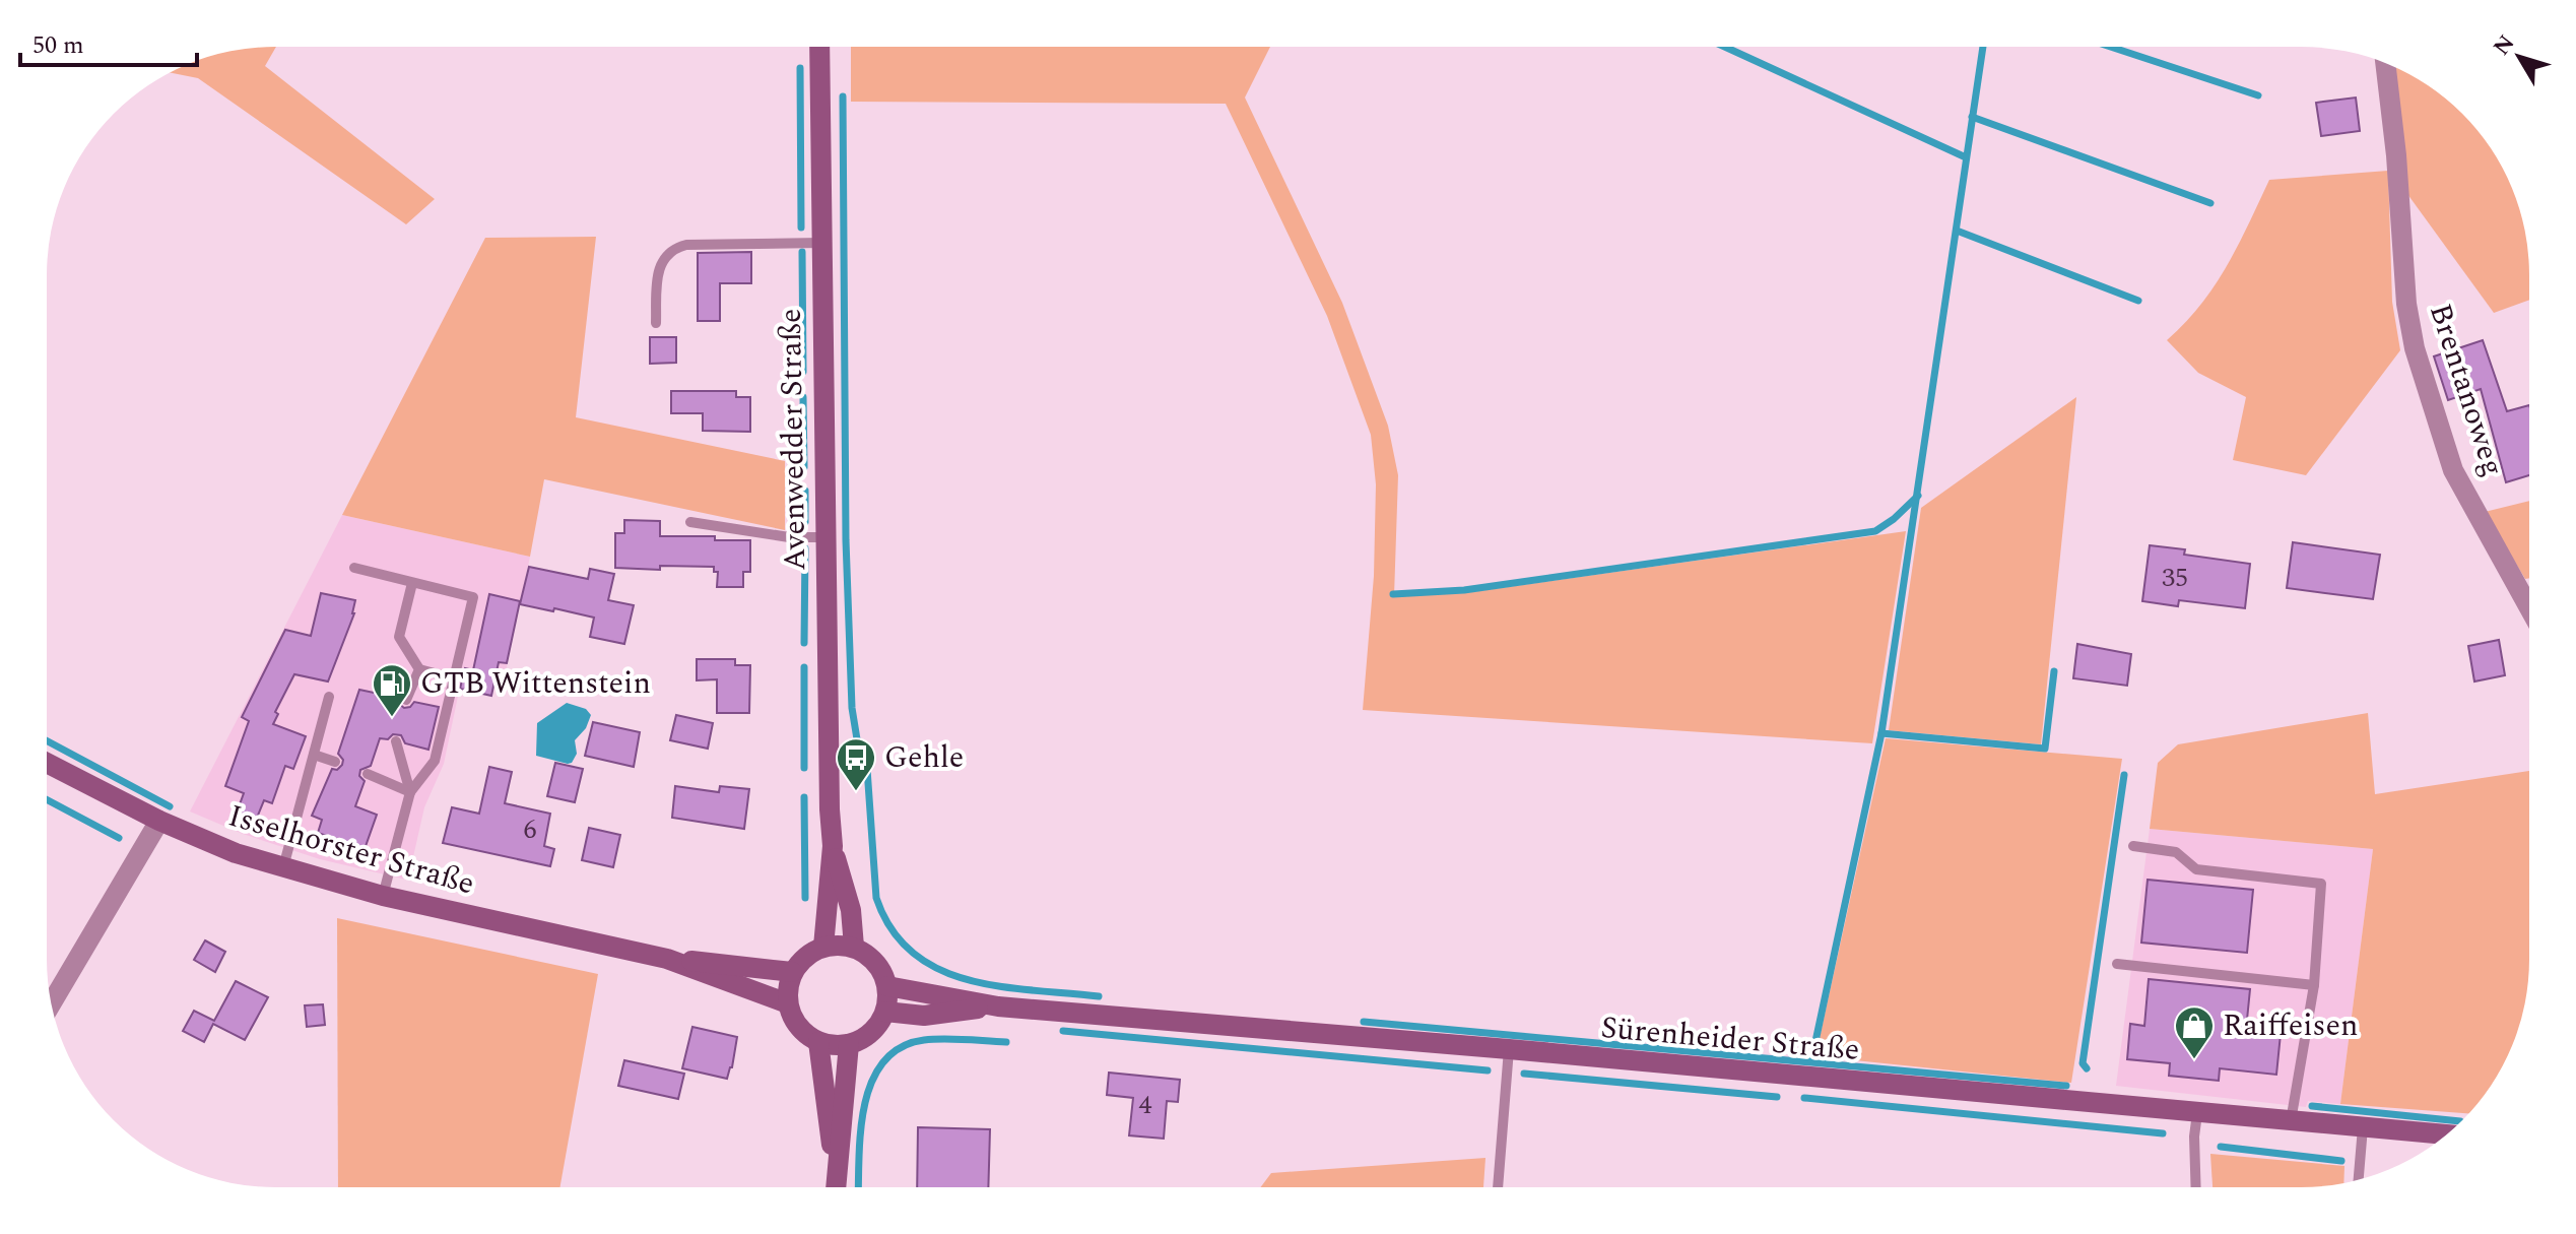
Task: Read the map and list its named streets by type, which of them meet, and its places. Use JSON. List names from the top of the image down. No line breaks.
{"streets":{"street":["Brentanoweg","Avenwedder Straße","Isselhorster Straße","Sürenheider Straße"]},"crossings":[["Avenwedder Straße","Isselhorster Straße"],["Avenwedder Straße","Sürenheider Straße"],["Isselhorster Straße","Sürenheider Straße"]],"places":{"fuel station":["GTB Wittenstein"],"bus stop":["Gehle"],"shop":["Raiffeisen"]},"house_numbers":["35","6","4"],"scale_bar":"50 m","north":"top left"}
